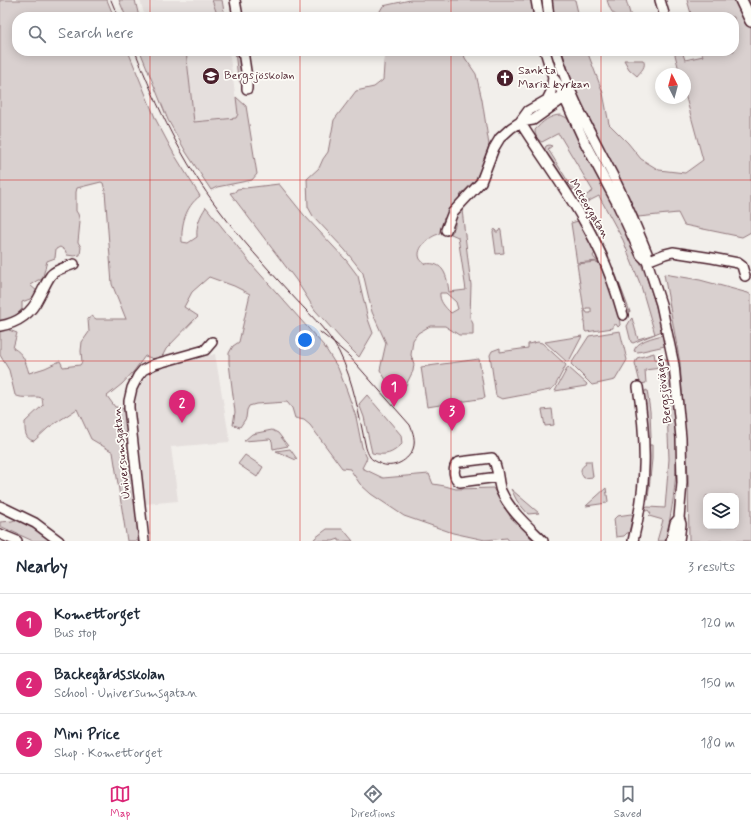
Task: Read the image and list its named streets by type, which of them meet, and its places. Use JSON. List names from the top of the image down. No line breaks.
{"streets":{"street":["Meteorgatan","Bergsjövägen","Universumsgatan"]},"places":{"school or university":["Bergsjöskolan"],"church":["Sankta Maria kyrkan"]},"north":"top","page":{"search":"Search here","pins":["1","2","3"],"heading":["Nearby","3 results"],"list":[{"mark":"1","name":"Komettorget","note":"Bus stop","value":"120 m"},{"mark":"2","name":"Backegårdsskolan","note":"School · Universumsgatan","value":"150 m"},{"mark":"3","name":"Mini Price","note":"Shop · Komettorget","value":"180 m"}],"nav":["Map","Directions","Saved"]}}
